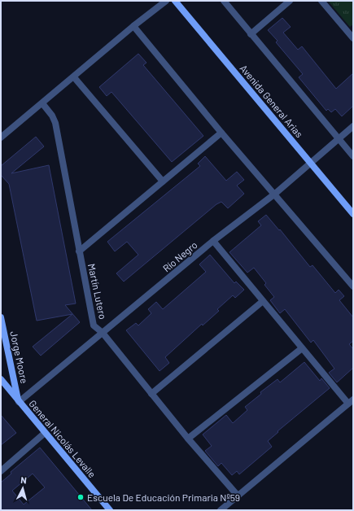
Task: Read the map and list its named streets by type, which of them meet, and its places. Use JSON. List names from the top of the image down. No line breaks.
{"streets":{"main road":["Avenida General Arias","Jorge Moore","General Nicolás Levalle"],"street":["Río Negro","Martín Lutero"]},"crossings":[["Avenida General Arias","Río Negro"],["Río Negro","Martín Lutero"],["Río Negro","Jorge Moore"],["Río Negro","General Nicolás Levalle"],["Jorge Moore","General Nicolás Levalle"]],"places":["Escuela De Educación Primaria Nº59"],"north":"top"}
